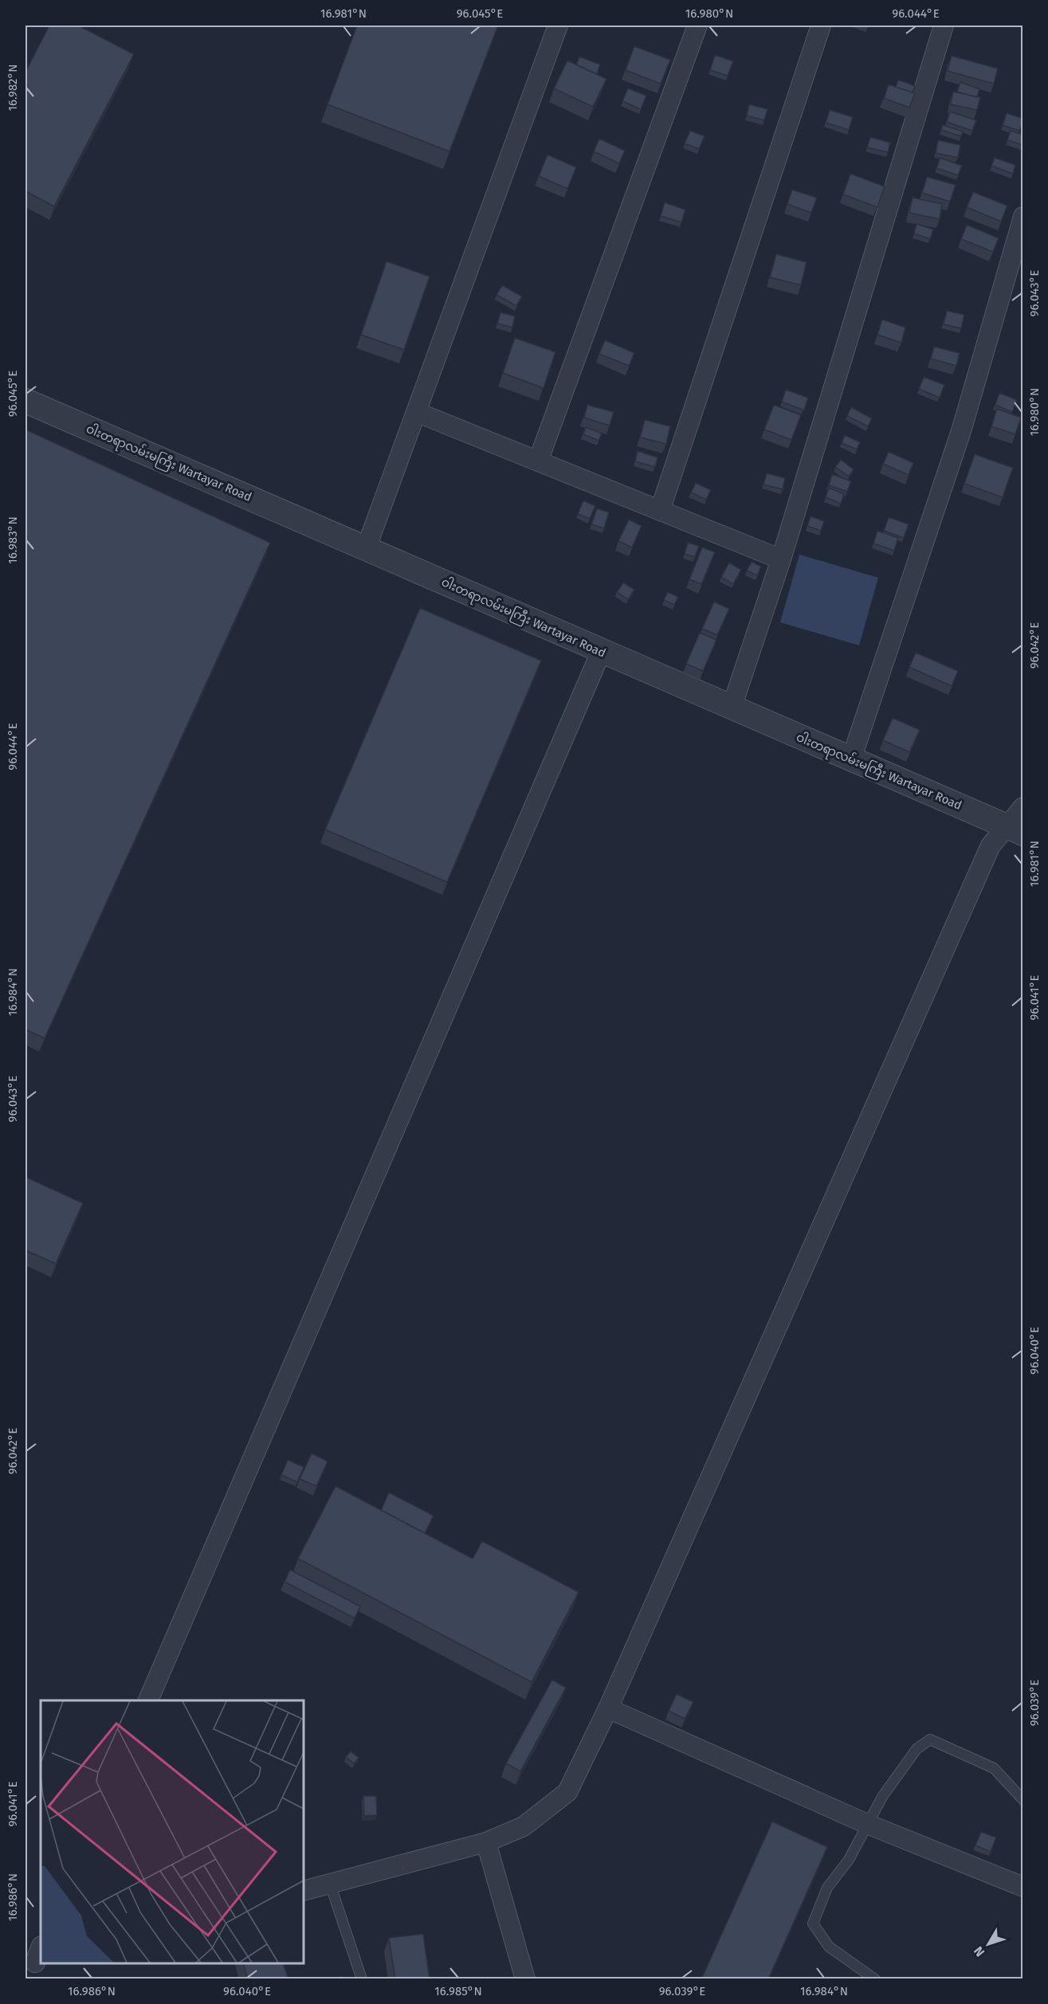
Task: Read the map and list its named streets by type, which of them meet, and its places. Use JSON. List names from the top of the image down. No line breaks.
{"streets":{"street":["ဝါးတရာလမ်းမကြီး Wartayar Road"]},"north":"bottom left","coordinates":["16.981°N","96.045°E","16.980°N","96.044°E","16.982°N","96.043°E","16.983°N","96.042°E","16.984°N","96.041°E","96.040°E","96.039°E","16.986°N","16.985°N"]}
